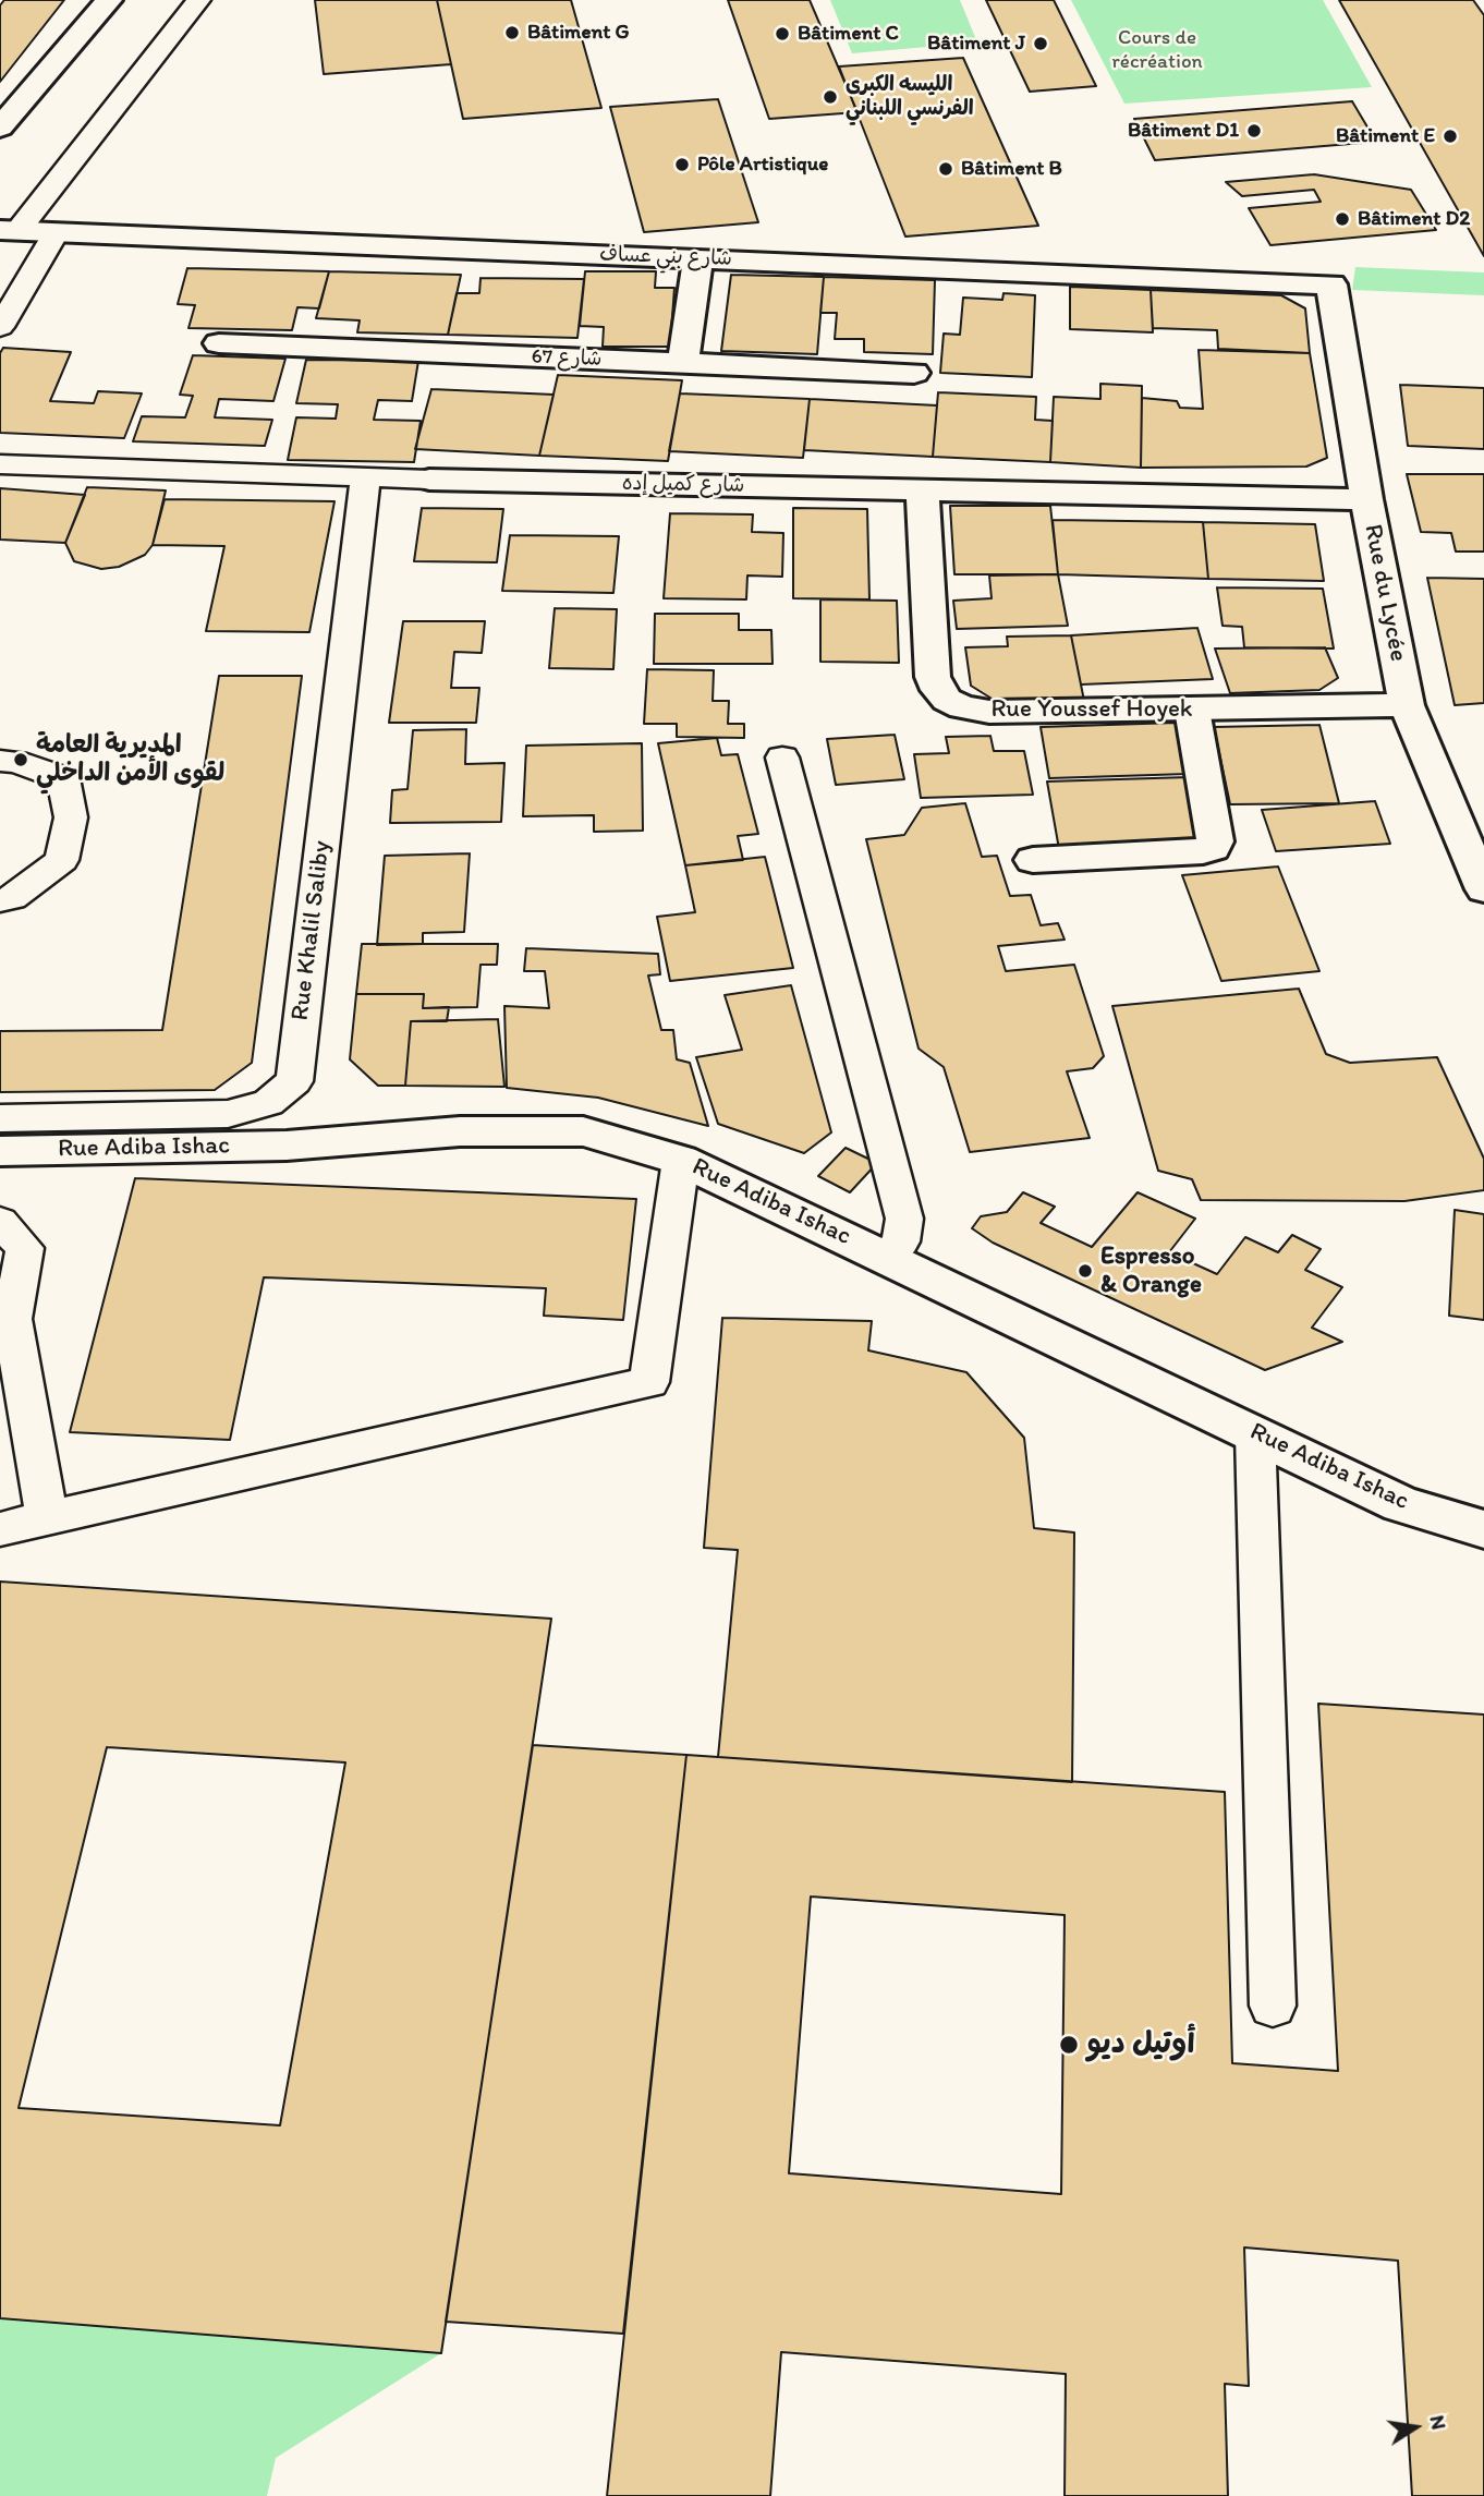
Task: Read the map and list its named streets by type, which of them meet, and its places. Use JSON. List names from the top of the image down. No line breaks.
{"streets":{"street":["شارع بني عساف","شارع 67","شارع كميل إده","Rue du Lycée","Rue Youssef Hoyek","Rue Adiba Ishac"],"lane":["Rue Khalil Saliby"]},"crossings":[["شارع بني عساف","Rue du Lycée"],["شارع كميل إده","Rue du Lycée"],["شارع كميل إده","Rue Youssef Hoyek"],["شارع كميل إده","Rue Khalil Saliby"],["Rue du Lycée","Rue Youssef Hoyek"]],"parks":["Cours de récréation"],"places":["Bâtiment G","Bâtiment C","Bâtiment J","الليسه الكبرى الفرنسي اللبناني","Bâtiment D1","Bâtiment E","Pôle Artistique","Bâtiment B","Bâtiment D2","المديرية العامة لقوى الأمن الداخلي","Espresso & Orange","أوتيل ديو"],"north":"right"}
